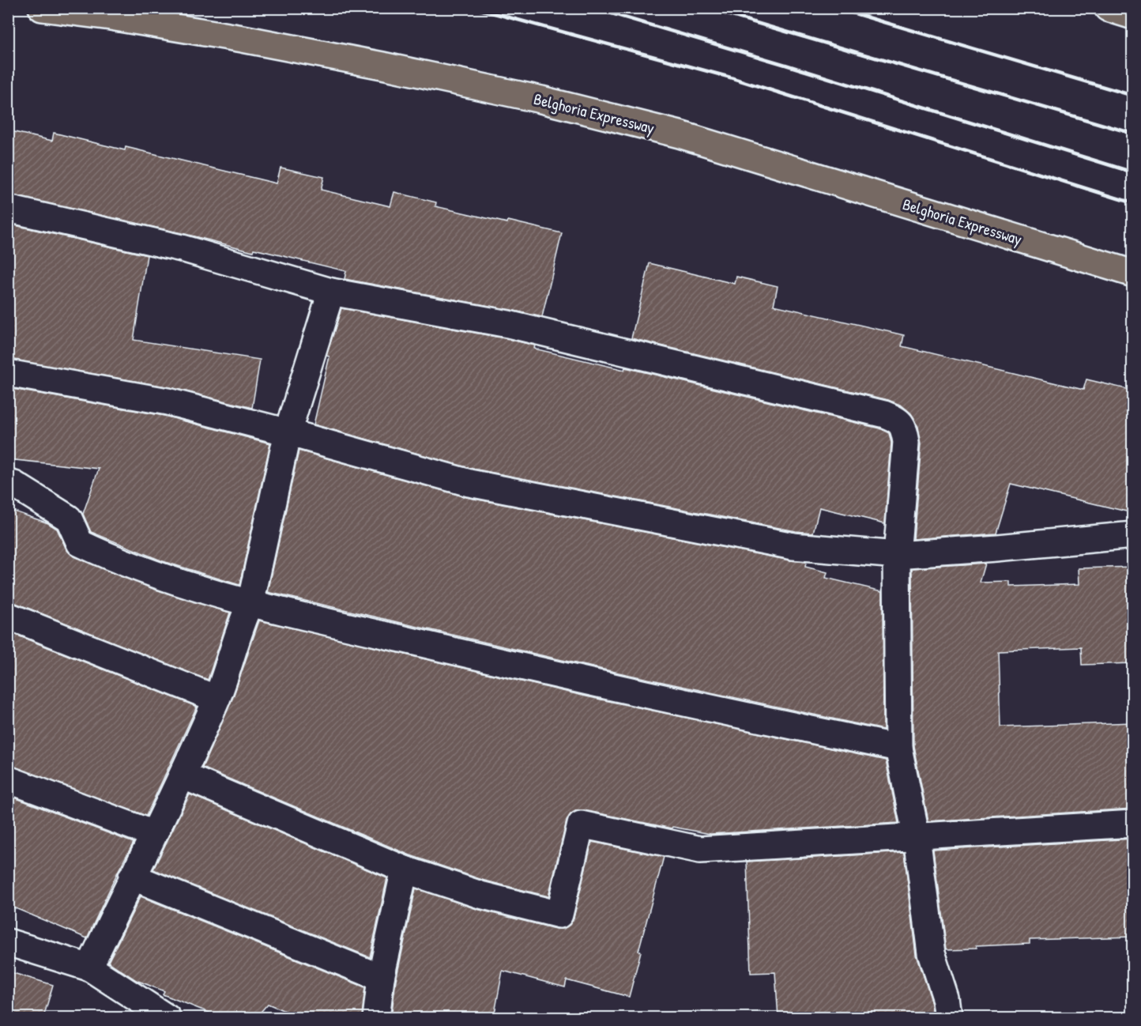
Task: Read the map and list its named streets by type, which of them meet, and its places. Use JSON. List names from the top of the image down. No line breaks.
{"streets":{"highway":["Belghoria Expressway"]}}
